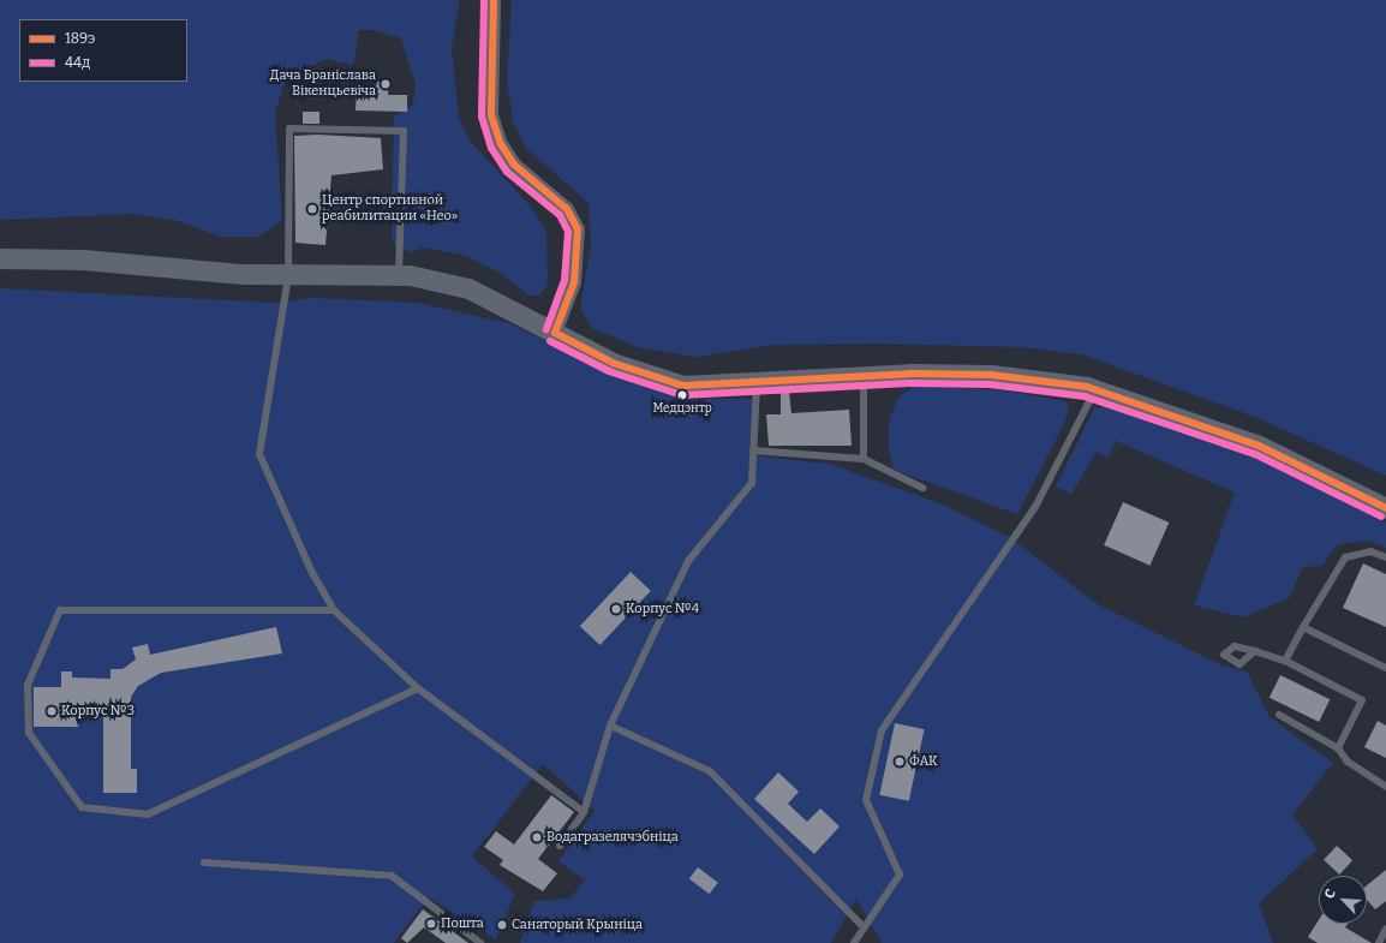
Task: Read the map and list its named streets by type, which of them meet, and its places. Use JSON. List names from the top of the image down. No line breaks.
{"places":["Дача Браніслава Вікенцьевіча","Центр спортивной реабилитации «Нео»","Медцэнтр","Корпус №4","Корпус №3","ФАК","Водагразелячэбніца","Пошта","Санаторый Крыніца"],"lines":["transit line 189э","transit line 44д"],"legend":["189э","44д"],"north":"top left"}
